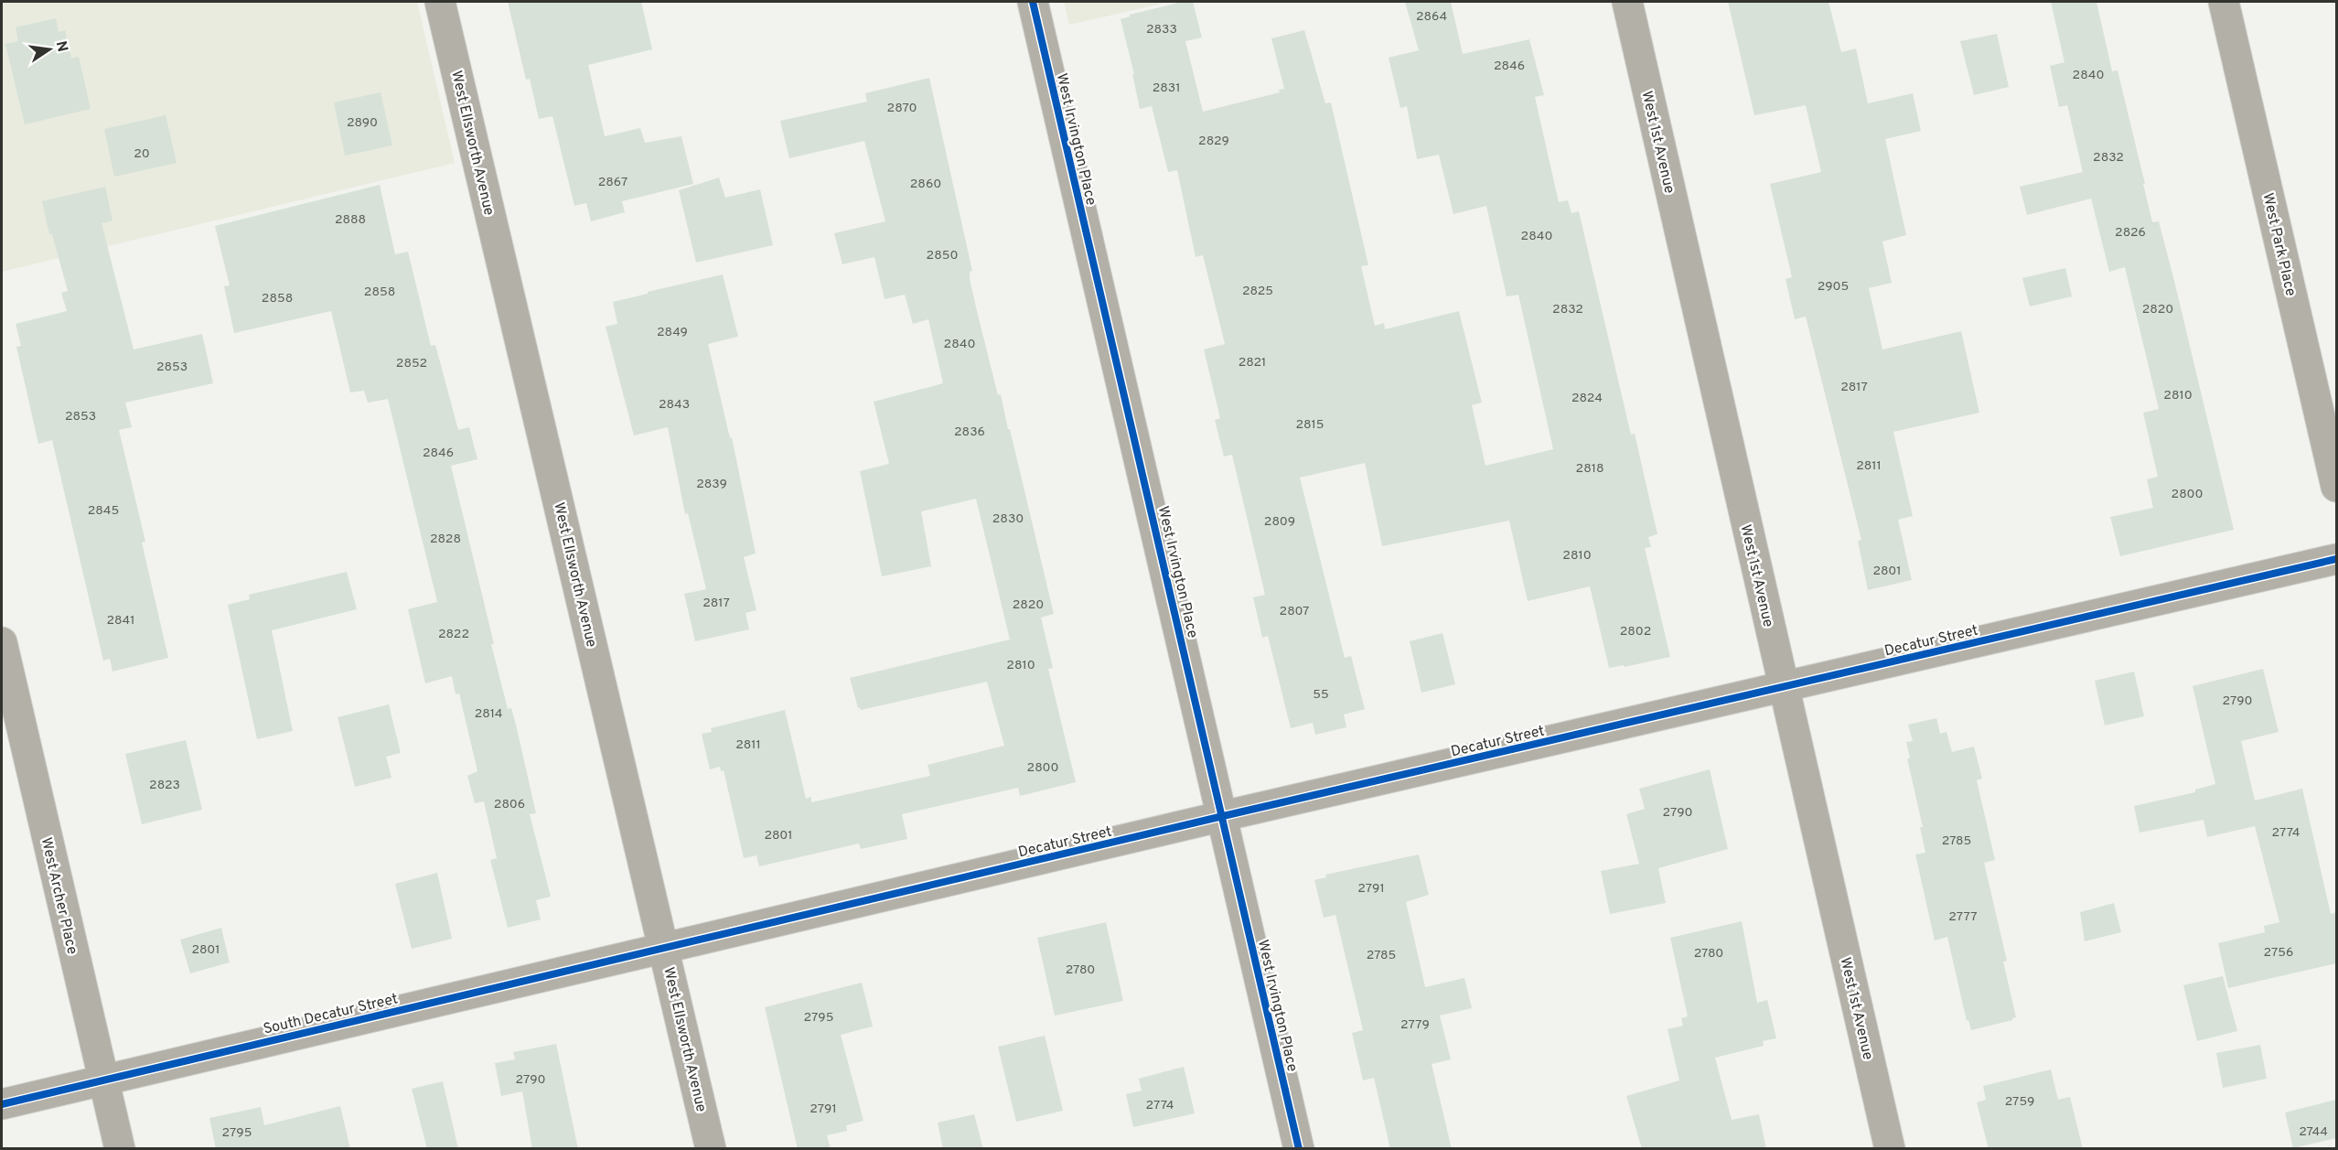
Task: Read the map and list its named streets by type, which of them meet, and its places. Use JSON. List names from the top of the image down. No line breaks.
{"streets":{"street":["West Irvington Place","West 1st Avenue","West Ellsworth Avenue","West Park Place","Decatur Street","West Archer Place","South Decatur Street"]},"crossings":[["West Irvington Place","Decatur Street"],["West 1st Avenue","Decatur Street"],["West Ellsworth Avenue","Decatur Street"],["West Ellsworth Avenue","South Decatur Street"],["Decatur Street","South Decatur Street"],["West Archer Place","South Decatur Street"]],"house_numbers":["2864","2833","2846","2840","2831","2870","2890","2829","20","2832","2867","2860","2888","2826","2840","2850","2905","2825","2858","2858","2832","2820","2849","2840","2821","2852","2853","2817","2810","2824","2843","2853","2815","2836","2846","2811","2818","2839","2800","2845","2830","2809","2828","2810","2801","2817","2820","2807","2841","2802","2822","2810","55","2790","2814","2811","2800","2823","2806","2790","2774","2801","2785","2791","2777","2801","2756","2780","2785","2780","2795","2779","2790","2759","2774","2791","2744","2795"],"north":"right"}
